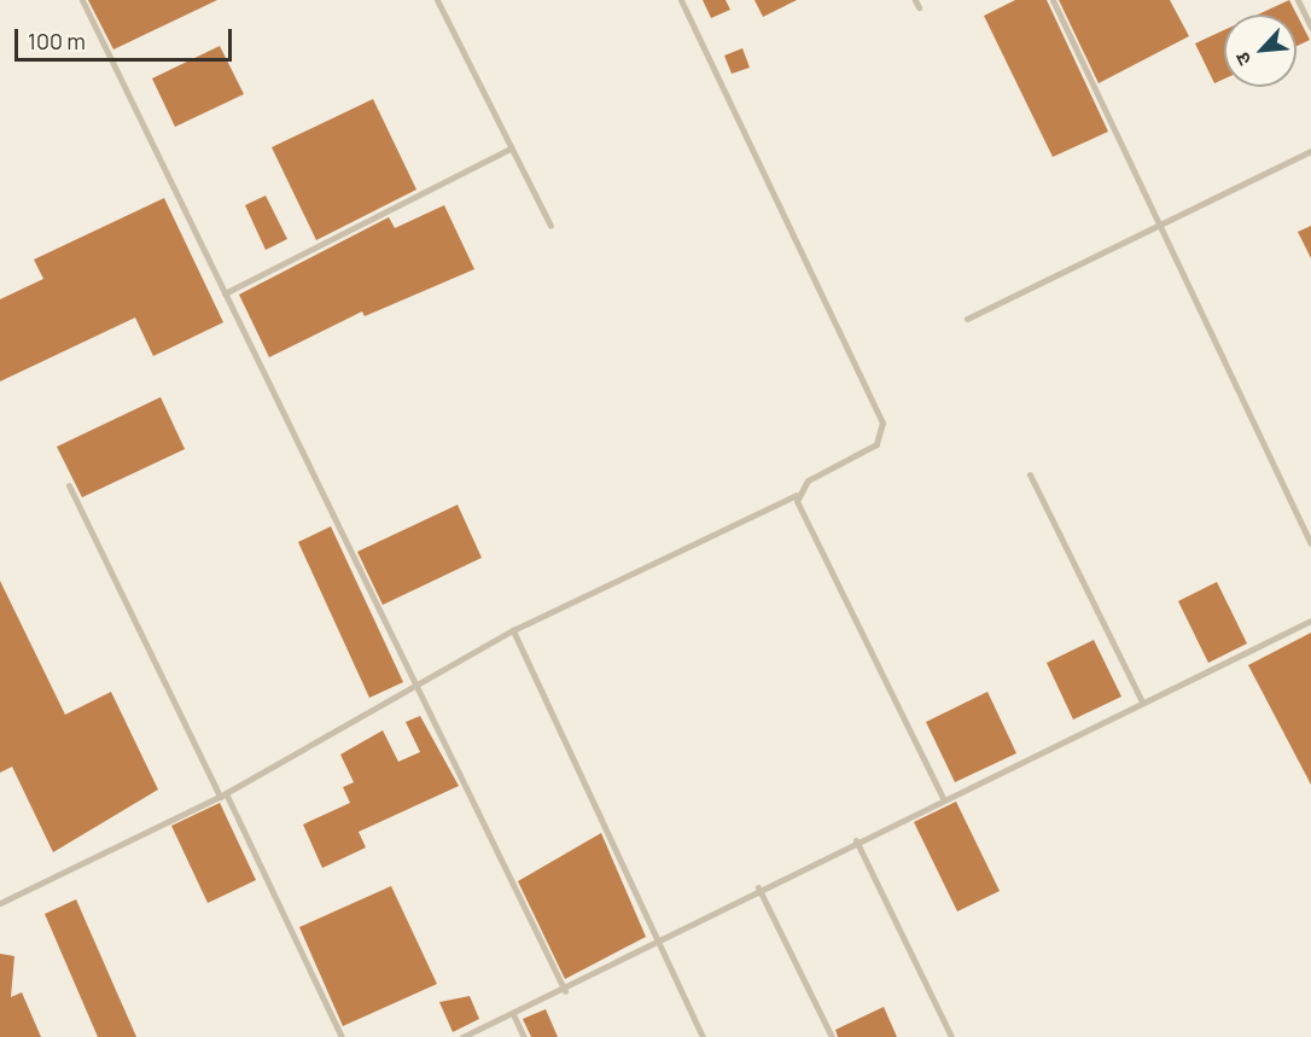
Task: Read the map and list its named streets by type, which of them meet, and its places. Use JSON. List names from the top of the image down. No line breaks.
{"scale_bar":"100 m","north":"bottom left"}
